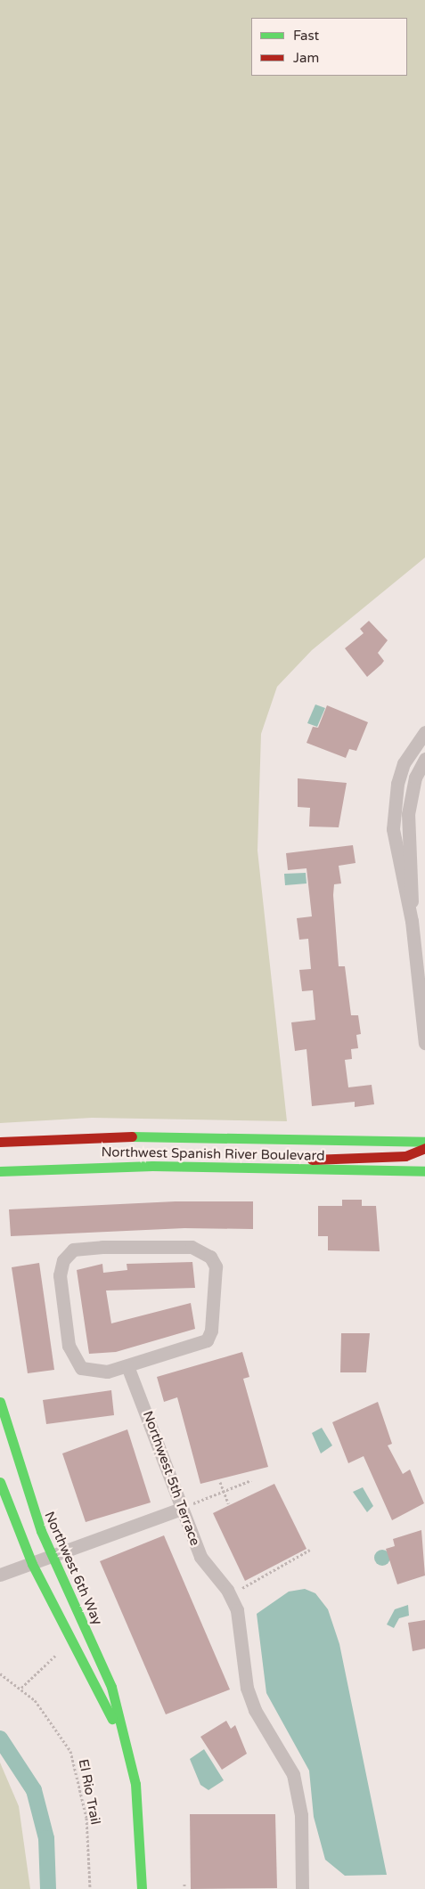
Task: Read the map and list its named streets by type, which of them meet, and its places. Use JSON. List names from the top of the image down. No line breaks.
{"streets":{"main road":["Northwest Spanish River Boulevard","Northwest 6th Way"],"street":["Northwest 5th Terrace"],"path":["El Rio Trail"]},"legend":["Fast","Jam"]}
